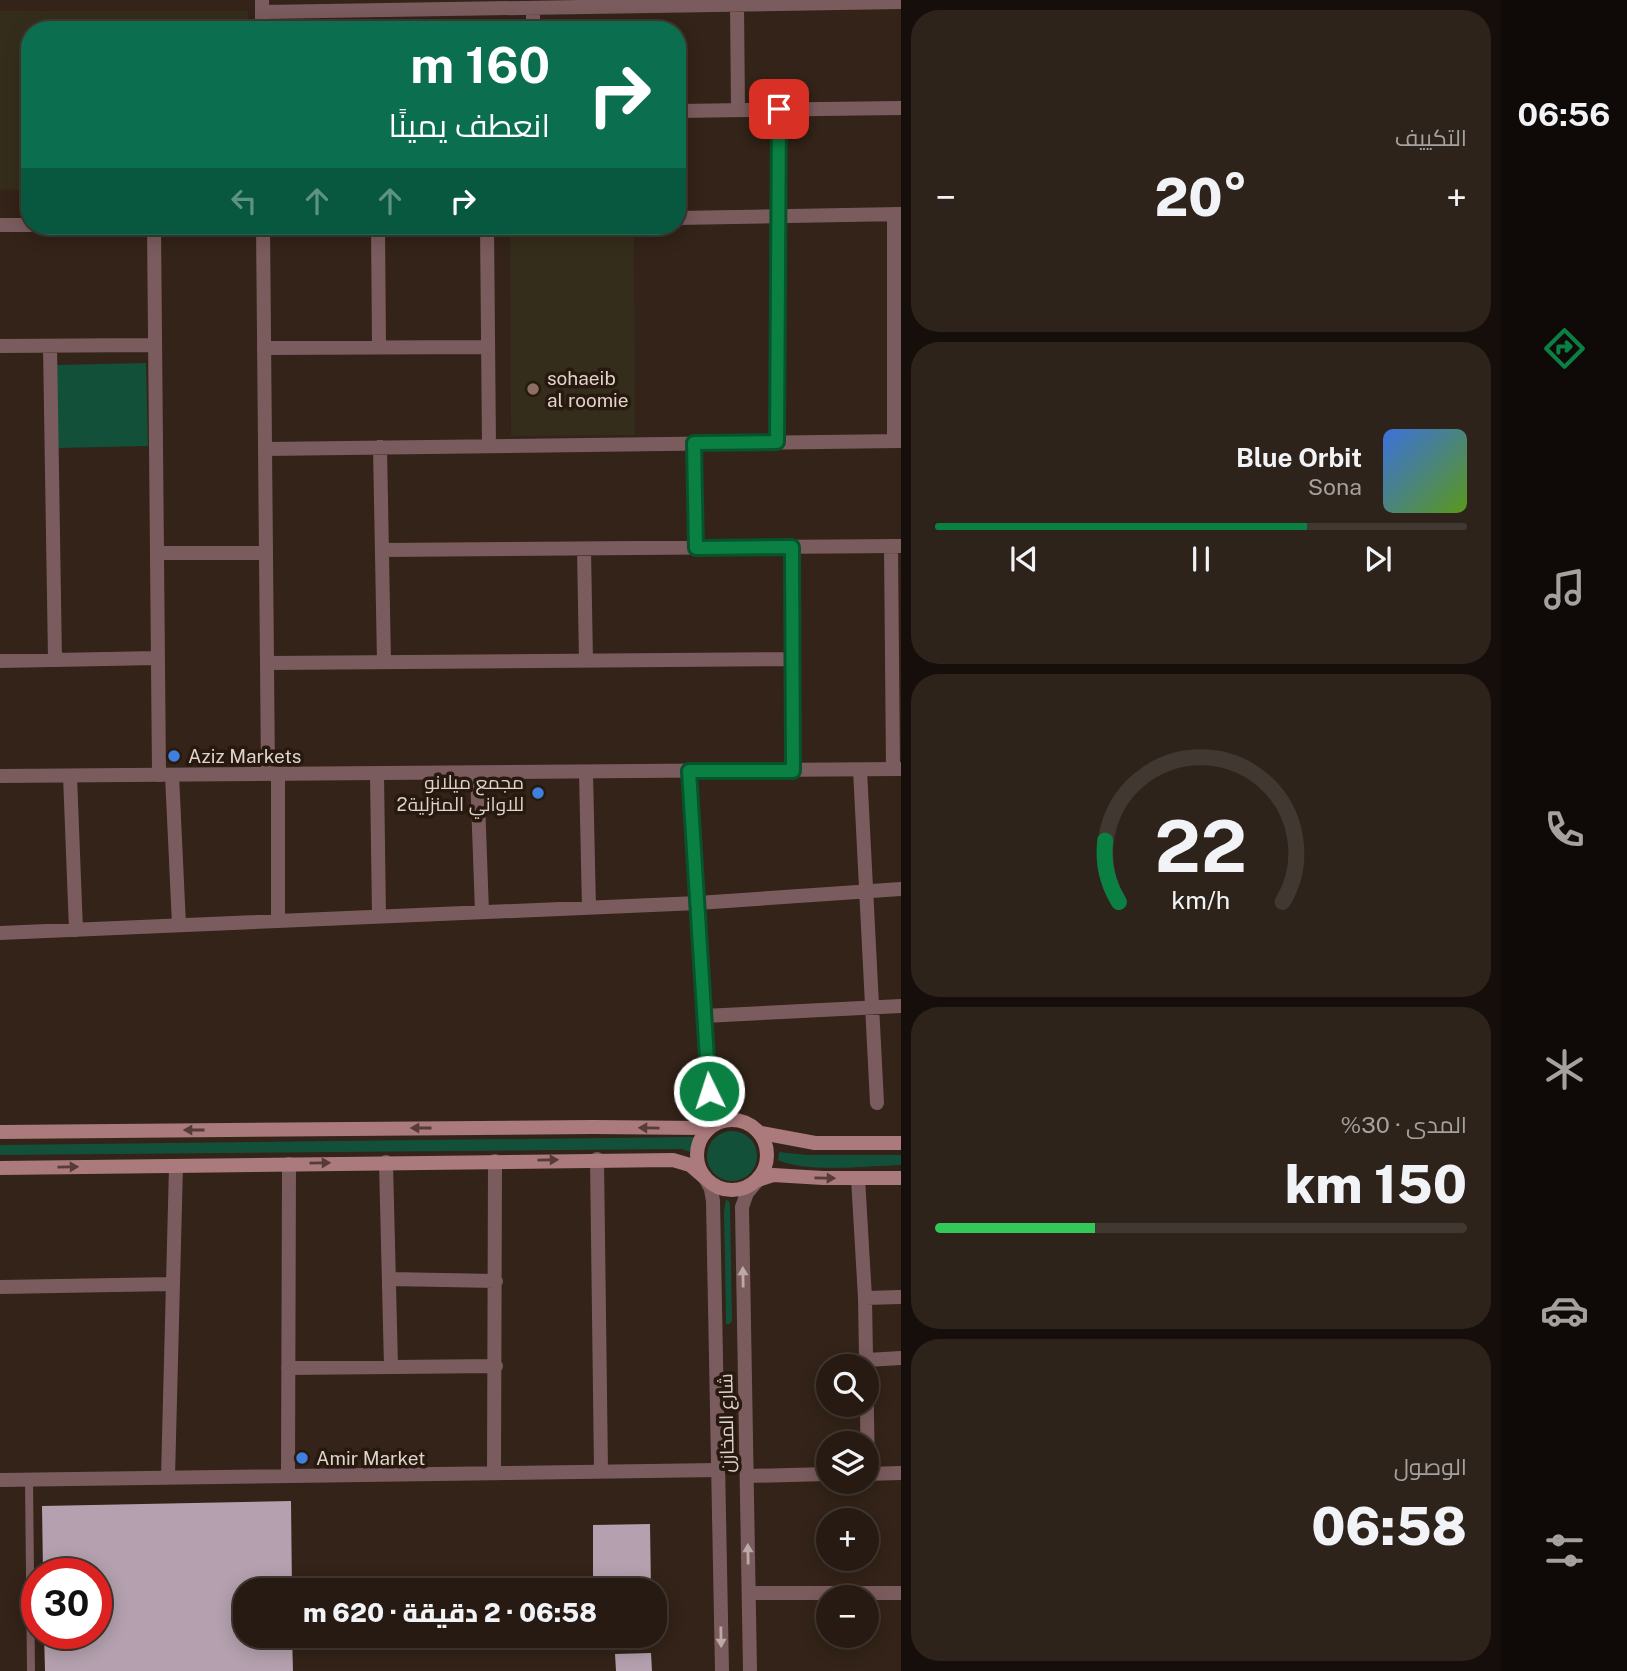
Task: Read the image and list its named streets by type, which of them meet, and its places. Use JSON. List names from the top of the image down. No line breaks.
{"streets":{"street":["شارع المخازن"]},"places":["sohaeib al roomie","Aziz Markets","مجمع ميلانو للاواني المنزلية2","Amir Market"],"page":{"tabs":"06:56","tile":["التكييف",["المدى · 30%","150 km"],["الوصول","06:58"]],"turn":["160 m","انعطف يمينًا"],"heat":["−","20°","+"],"song":["Blue Orbit","Sona"],"map_buttons":["+","−"],"limit":"30","trip":"06:58 · 2 دقيقة · 620 m","gauge":["22","km/h"]}}
